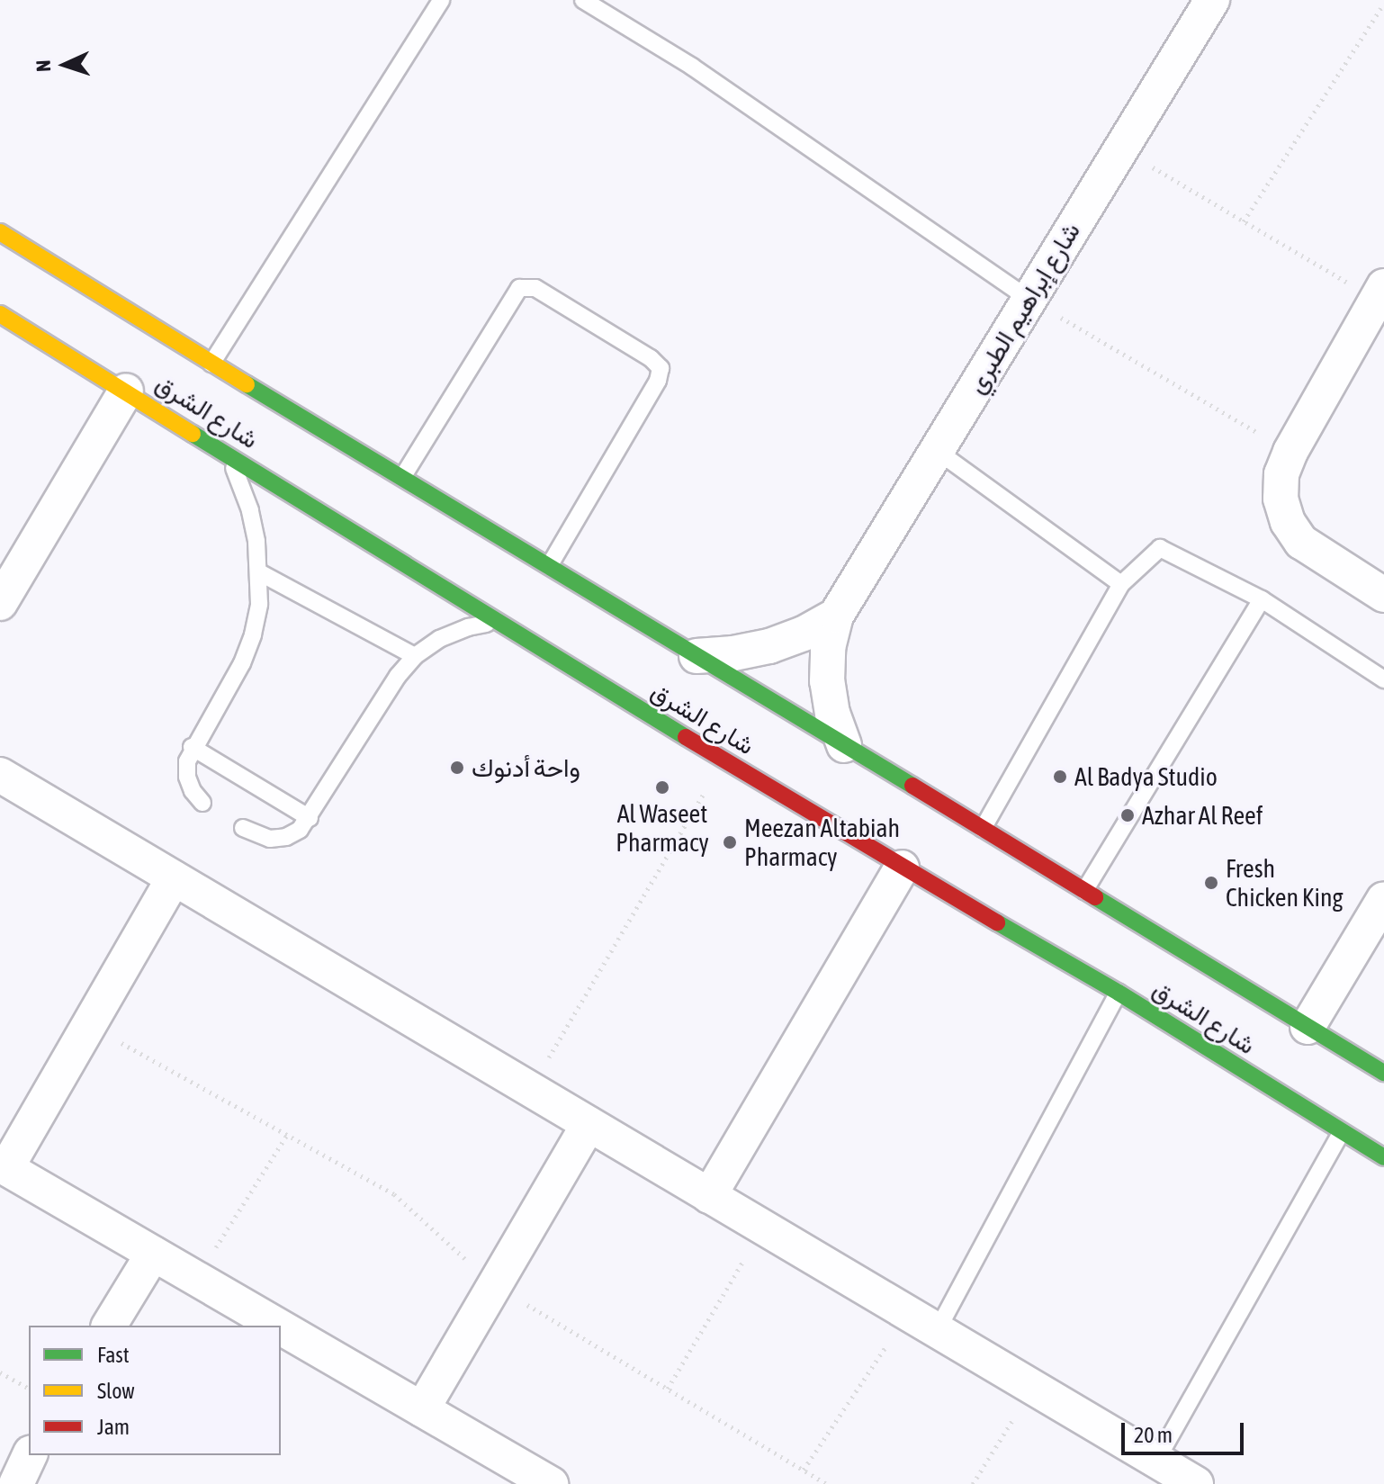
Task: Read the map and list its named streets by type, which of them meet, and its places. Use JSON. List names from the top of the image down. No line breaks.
{"streets":{"main road":["شارع الشرق"],"street":["شارع إبراهيم الطبري"]},"crossings":[["شارع إبراهيم الطبري","شارع الشرق"]],"places":["واحة أدنوك","Al Badya Studio","Al Waseet Pharmacy","Azhar Al Reef","Meezan Altabiah Pharmacy","Fresh Chicken King"],"legend":["Fast","Slow","Jam"],"scale_bar":"20 m","north":"left"}
